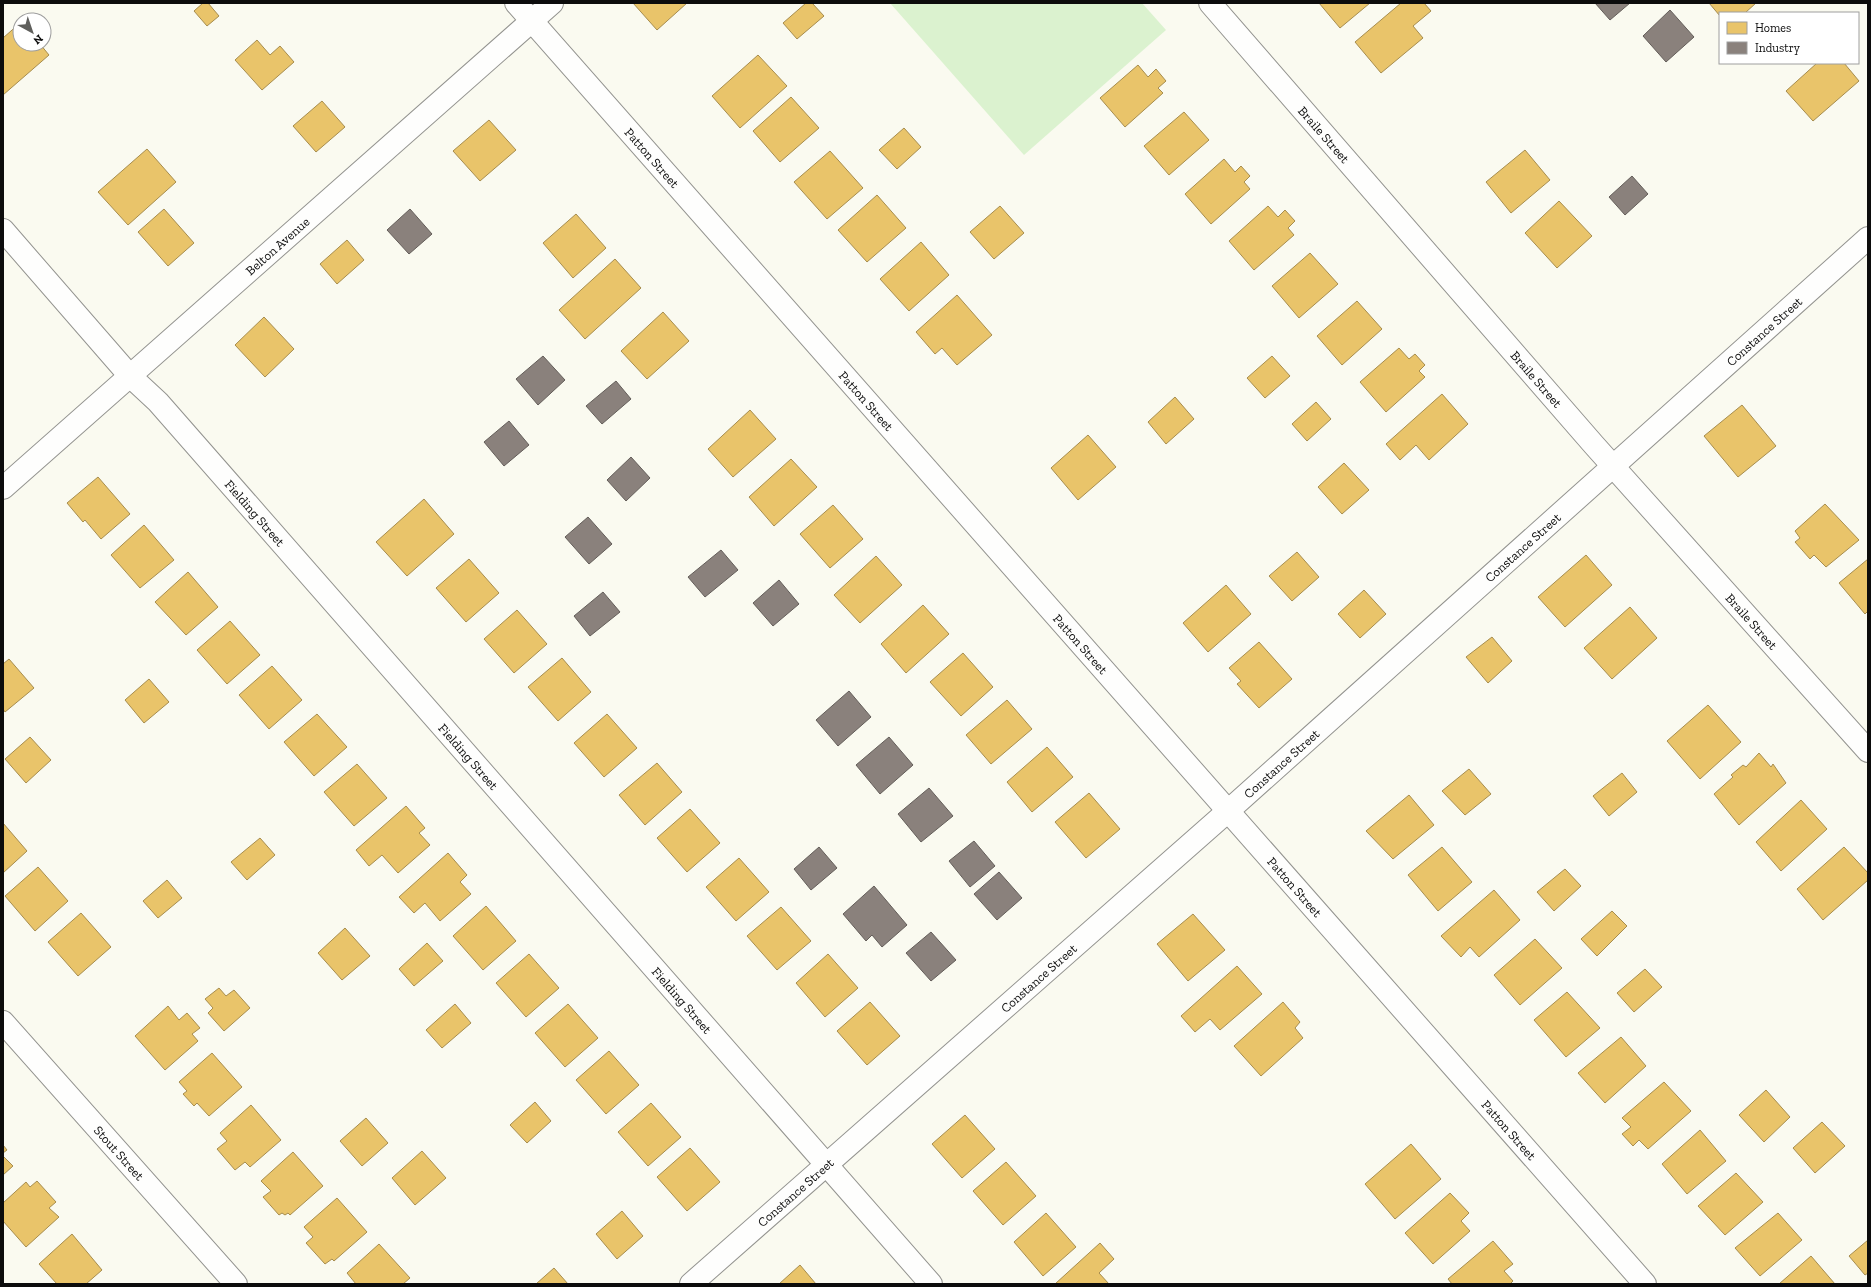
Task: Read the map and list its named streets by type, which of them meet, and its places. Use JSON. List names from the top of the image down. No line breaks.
{"streets":{"street":["Braile Street","Patton Street","Belton Avenue","Constance Street","Fielding Street","Stout Street"]},"crossings":[["Braile Street","Constance Street"],["Patton Street","Belton Avenue"],["Patton Street","Constance Street"],["Belton Avenue","Fielding Street"],["Constance Street","Fielding Street"]],"legend":["Homes","Industry"],"north":"bottom right"}
